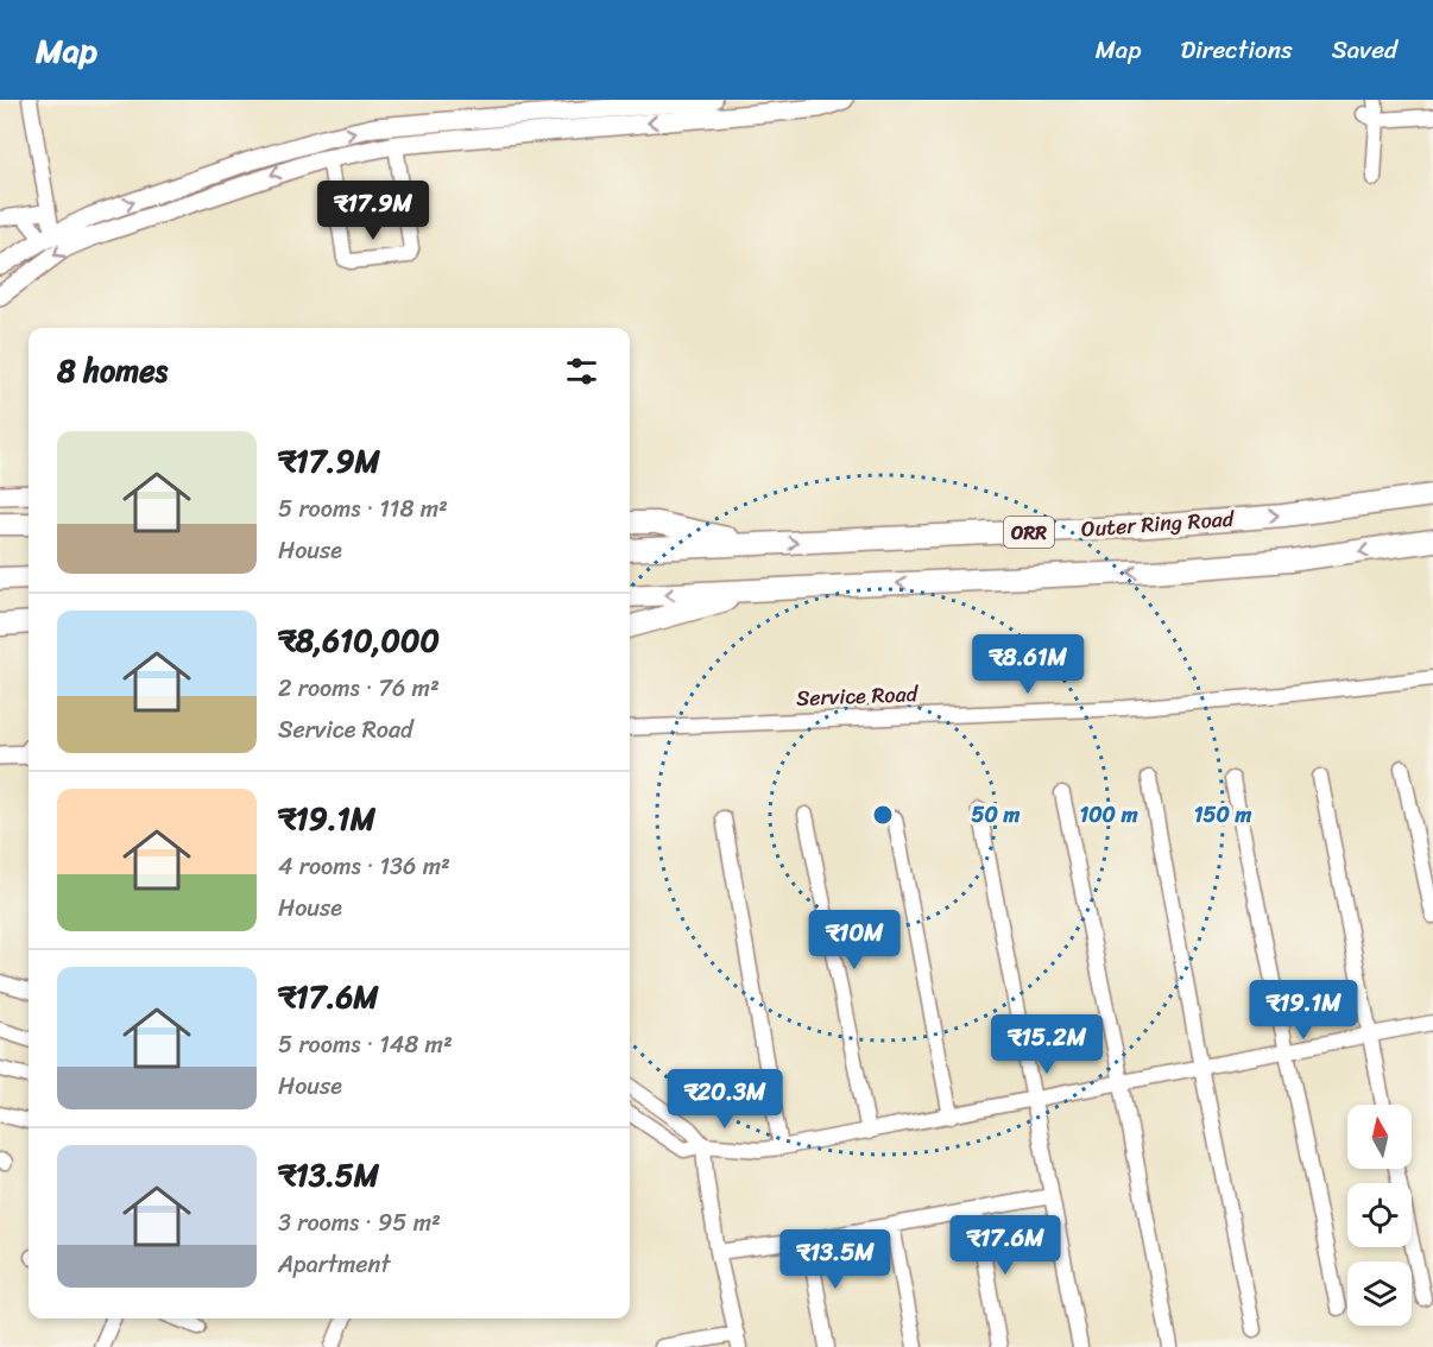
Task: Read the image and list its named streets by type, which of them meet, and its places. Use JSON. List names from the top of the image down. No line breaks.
{"streets":{"highway":["Outer Ring Road","ORR"],"street":["Service Road"]},"north":"top","page":{"header":"Map","nav":["Map","Directions","Saved"],"price":["₹17.9M","₹8.61M","₹10M","₹19.1M","₹15.2M","₹20.3M","₹17.6M","₹13.5M"],"heading":"8 homes","list":[{"name":"₹17.9M","note":"5 rooms · 118 m² · House"},{"name":"₹8,610,000","note":"2 rooms · 76 m² · Service Road"},{"name":"₹19.1M","note":"4 rooms · 136 m² · House"},{"name":"₹17.6M","note":"5 rooms · 148 m² · House"},{"name":"₹13.5M","note":"3 rooms · 95 m² · Apartment"}]},"rings":["50 m","100 m","150 m"]}
